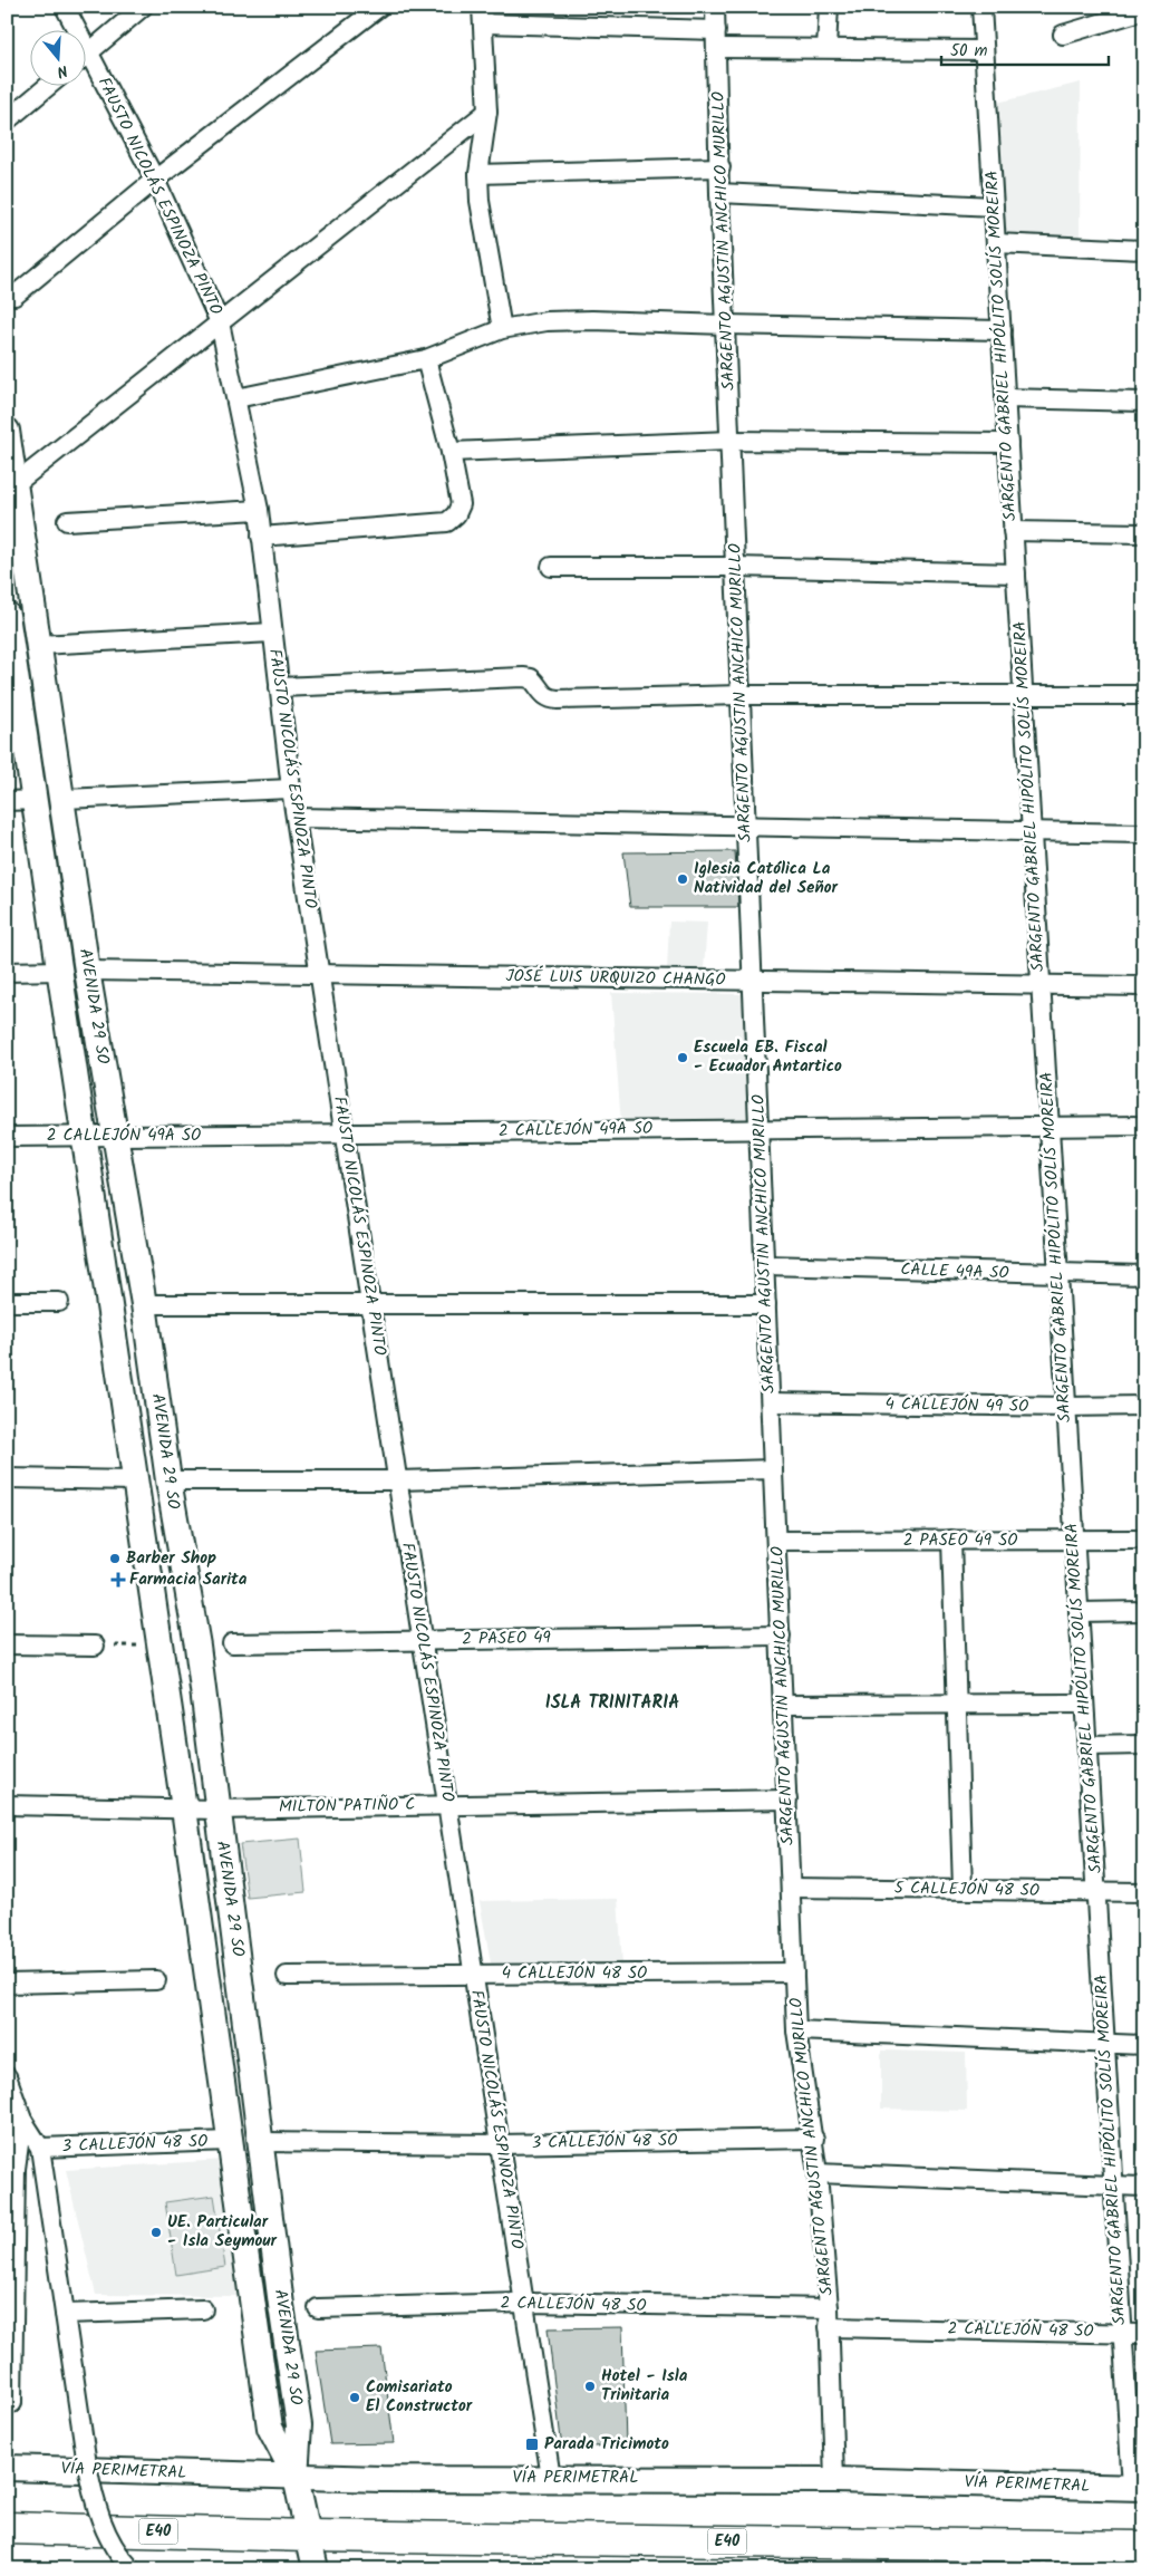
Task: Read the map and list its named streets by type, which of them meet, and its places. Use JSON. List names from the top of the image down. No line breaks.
{"streets":{"highway":["E40"],"street":["FAUSTO NICOLÁS ESPINOZA PINTO","SARGENTO AGUSTIN ANCHICO MURILLO","SARGENTO GABRIEL HIPÓLITO SOLÍS MOREIRA","JOSÉ LUIS URQUIZO CHANGO","AVENIDA 29 SO","2 CALLEJÓN 49A SO","CALLE 49A SO","4 CALLEJÓN 49 SO","2 PASEO 49 SO","2 PASEO 49","MILTON PATIÑO C","5 CALLEJÓN 48 SO","4 CALLEJÓN 48 SO","3 CALLEJÓN 48 SO","2 CALLEJÓN 48 SO","VÍA PERIMETRAL"]},"crossings":[["FAUSTO NICOLÁS ESPINOZA PINTO","JOSÉ LUIS URQUIZO CHANGO"],["FAUSTO NICOLÁS ESPINOZA PINTO","2 CALLEJÓN 49A SO"],["FAUSTO NICOLÁS ESPINOZA PINTO","2 PASEO 49"],["FAUSTO NICOLÁS ESPINOZA PINTO","MILTON PATIÑO C"],["FAUSTO NICOLÁS ESPINOZA PINTO","4 CALLEJÓN 48 SO"],["FAUSTO NICOLÁS ESPINOZA PINTO","3 CALLEJÓN 48 SO"],["FAUSTO NICOLÁS ESPINOZA PINTO","2 CALLEJÓN 48 SO"],["FAUSTO NICOLÁS ESPINOZA PINTO","VÍA PERIMETRAL"],["SARGENTO AGUSTIN ANCHICO MURILLO","JOSÉ LUIS URQUIZO CHANGO"],["SARGENTO AGUSTIN ANCHICO MURILLO","2 CALLEJÓN 49A SO"],["SARGENTO AGUSTIN ANCHICO MURILLO","CALLE 49A SO"],["SARGENTO AGUSTIN ANCHICO MURILLO","4 CALLEJÓN 49 SO"],["SARGENTO AGUSTIN ANCHICO MURILLO","2 PASEO 49 SO"],["SARGENTO AGUSTIN ANCHICO MURILLO","2 PASEO 49"],["SARGENTO AGUSTIN ANCHICO MURILLO","MILTON PATIÑO C"],["SARGENTO AGUSTIN ANCHICO MURILLO","5 CALLEJÓN 48 SO"],["SARGENTO AGUSTIN ANCHICO MURILLO","4 CALLEJÓN 48 SO"],["SARGENTO AGUSTIN ANCHICO MURILLO","3 CALLEJÓN 48 SO"],["SARGENTO AGUSTIN ANCHICO MURILLO","2 CALLEJÓN 48 SO"],["SARGENTO AGUSTIN ANCHICO MURILLO","VÍA PERIMETRAL"],["SARGENTO GABRIEL HIPÓLITO SOLÍS MOREIRA","JOSÉ LUIS URQUIZO CHANGO"],["SARGENTO GABRIEL HIPÓLITO SOLÍS MOREIRA","2 CALLEJÓN 49A SO"],["SARGENTO GABRIEL HIPÓLITO SOLÍS MOREIRA","CALLE 49A SO"],["SARGENTO GABRIEL HIPÓLITO SOLÍS MOREIRA","4 CALLEJÓN 49 SO"],["SARGENTO GABRIEL HIPÓLITO SOLÍS MOREIRA","2 PASEO 49 SO"],["SARGENTO GABRIEL HIPÓLITO SOLÍS MOREIRA","5 CALLEJÓN 48 SO"],["SARGENTO GABRIEL HIPÓLITO SOLÍS MOREIRA","2 CALLEJÓN 48 SO"],["SARGENTO GABRIEL HIPÓLITO SOLÍS MOREIRA","VÍA PERIMETRAL"],["JOSÉ LUIS URQUIZO CHANGO","AVENIDA 29 SO"],["AVENIDA 29 SO","2 CALLEJÓN 49A SO"],["AVENIDA 29 SO","MILTON PATIÑO C"],["AVENIDA 29 SO","3 CALLEJÓN 48 SO"],["AVENIDA 29 SO","VÍA PERIMETRAL"],["AVENIDA 29 SO","E40"]],"districts":["ISLA TRINITARIA"],"places":{"other":["Iglesia Católica La Natividad del Señor","Escuela EB. Fiscal - Ecuador Antartico","Barber Shop","UE. Particular - Isla Seymour","Hotel - Isla Trinitaria","Comisariato El Constructor"],"health":["Farmacia Sarita"],"transit":["Parada Tricimoto"]},"scale_bar":"50 m","north":"bottom"}
